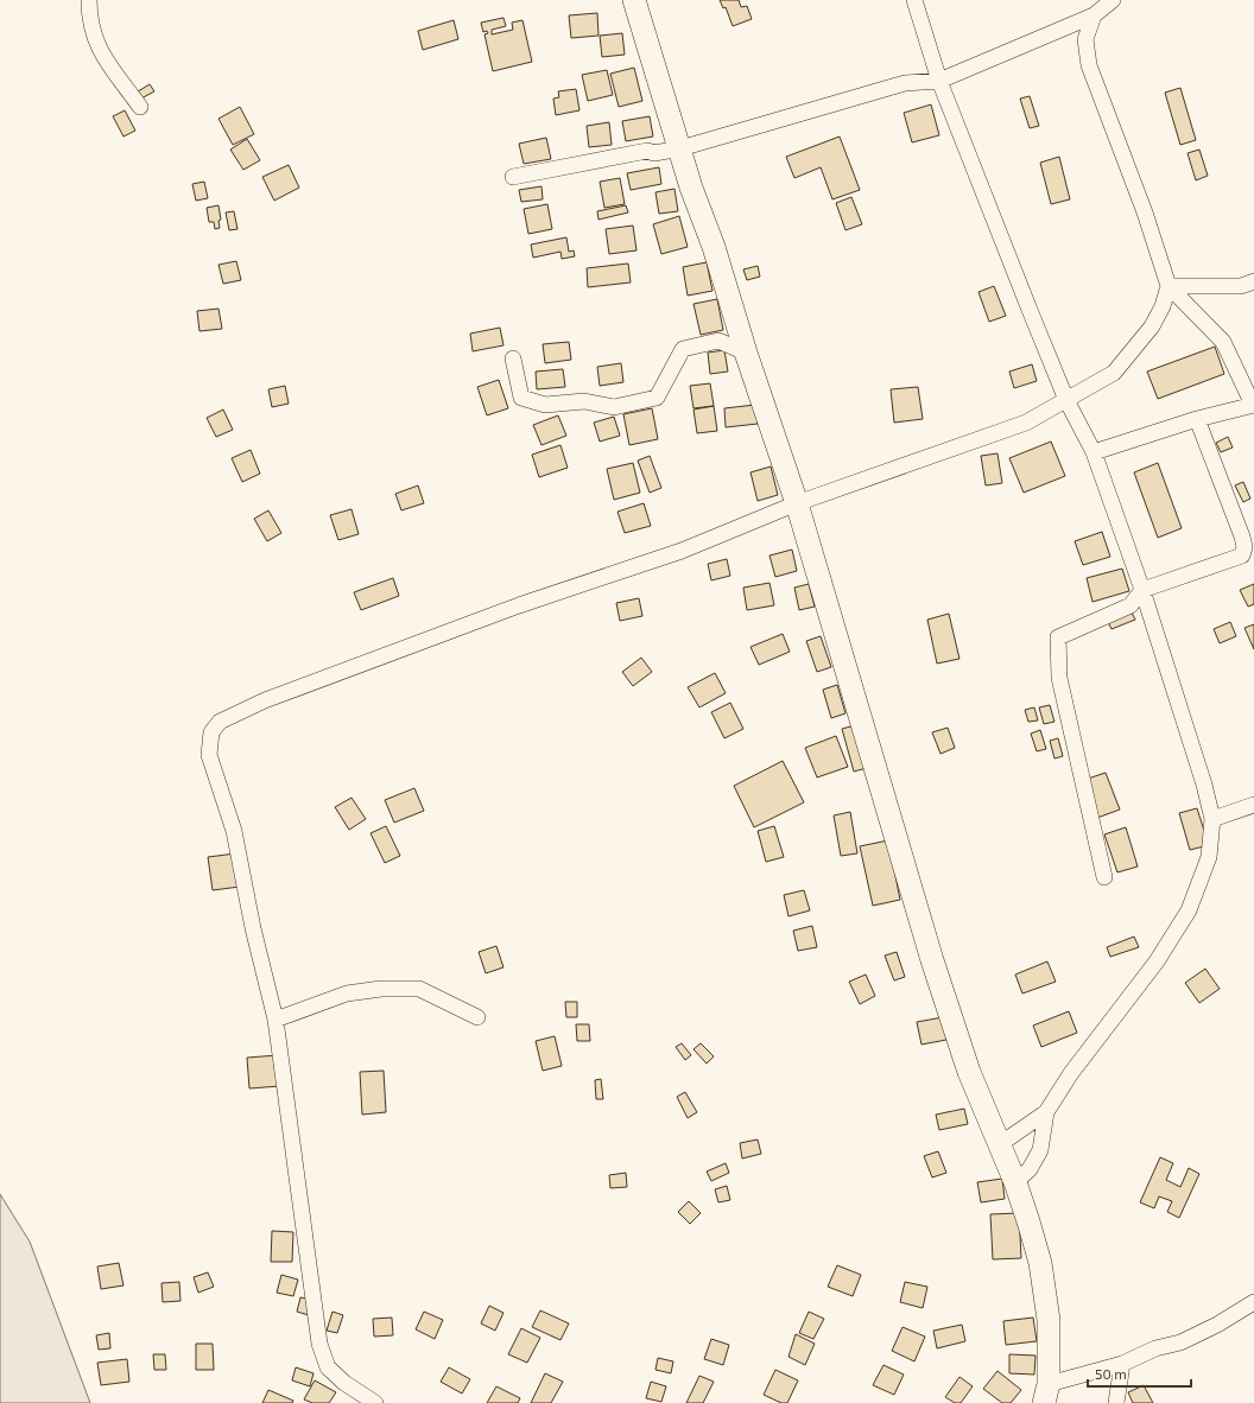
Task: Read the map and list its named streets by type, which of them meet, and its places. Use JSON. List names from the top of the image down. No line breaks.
{"scale_bar":"50 m"}
